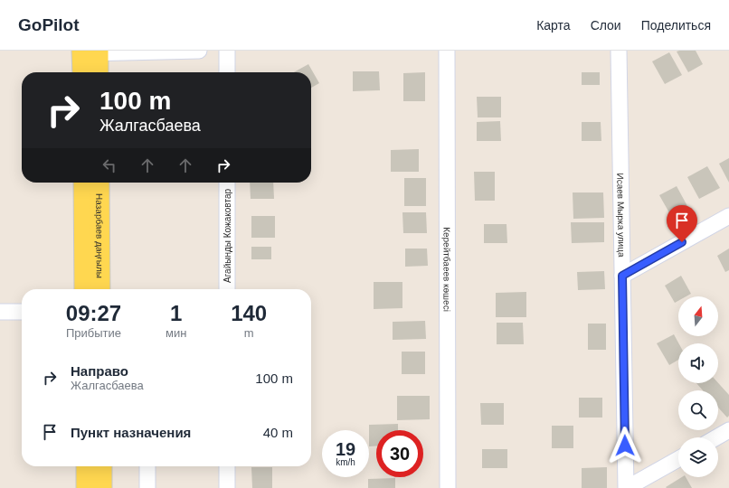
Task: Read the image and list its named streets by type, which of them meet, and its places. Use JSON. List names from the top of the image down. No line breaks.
{"streets":{"main road":["Назарбаев даңғылы"],"street":["Исаев Мырка улица","Агайынды Кожаковтар","Керейтбаеев көшесі"]},"north":"top","page":{"header":"GoPilot","nav":["Карта","Слои","Поделиться"],"turn":["100 m","Жалгасбаева"],"eta":["09:27","Прибытие","1","мин","140","m"],"list":[{"name":"Направо","note":"Жалгасбаева","value":"100 m"},{"name":"Пункт назначения","value":"40 m"}],"speed":"19 km/h","limit":"30"}}
